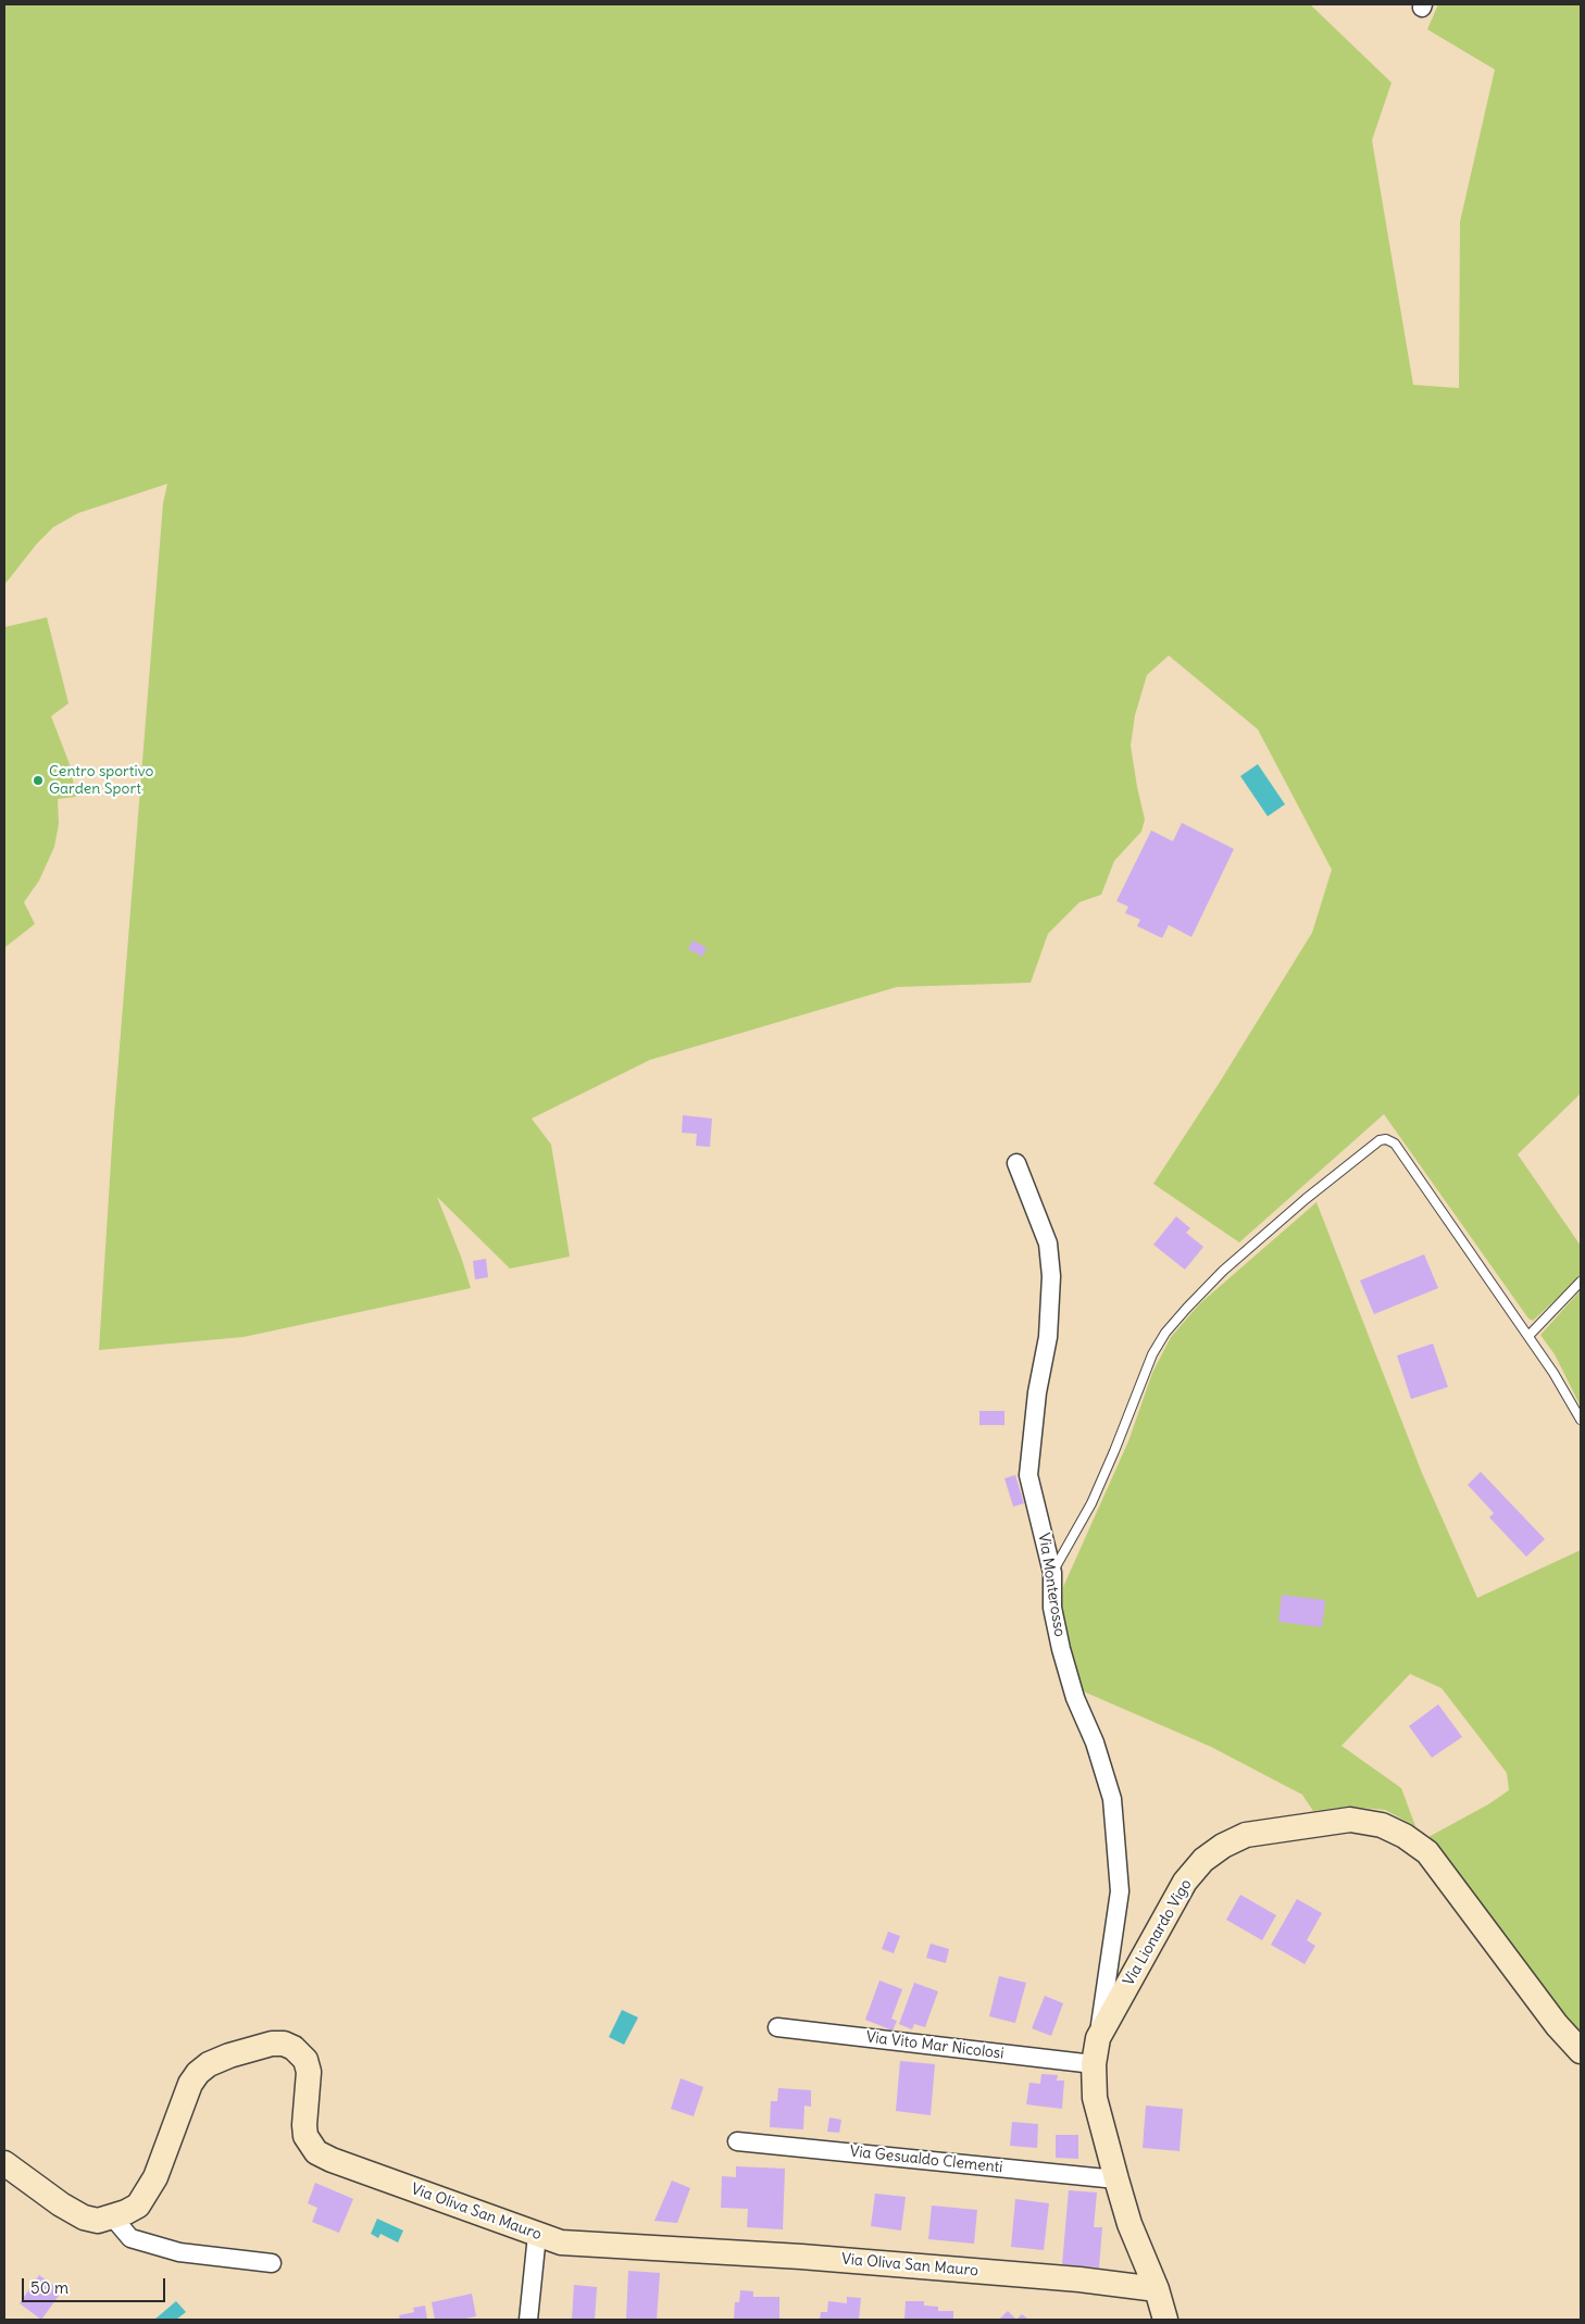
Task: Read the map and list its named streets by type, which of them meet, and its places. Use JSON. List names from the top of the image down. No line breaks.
{"streets":{"street":["Via Monterosso","Via Lionardo Vigo","Via Vito Mar Nicolosi","Via Gesualdo Clementi","Via Oliva San Mauro"]},"crossings":[["Via Monterosso","Via Lionardo Vigo"],["Via Lionardo Vigo","Via Vito Mar Nicolosi"],["Via Lionardo Vigo","Via Gesualdo Clementi"],["Via Lionardo Vigo","Via Oliva San Mauro"]],"places":["Centro sportivo Garden Sport"],"scale_bar":"50 m"}
